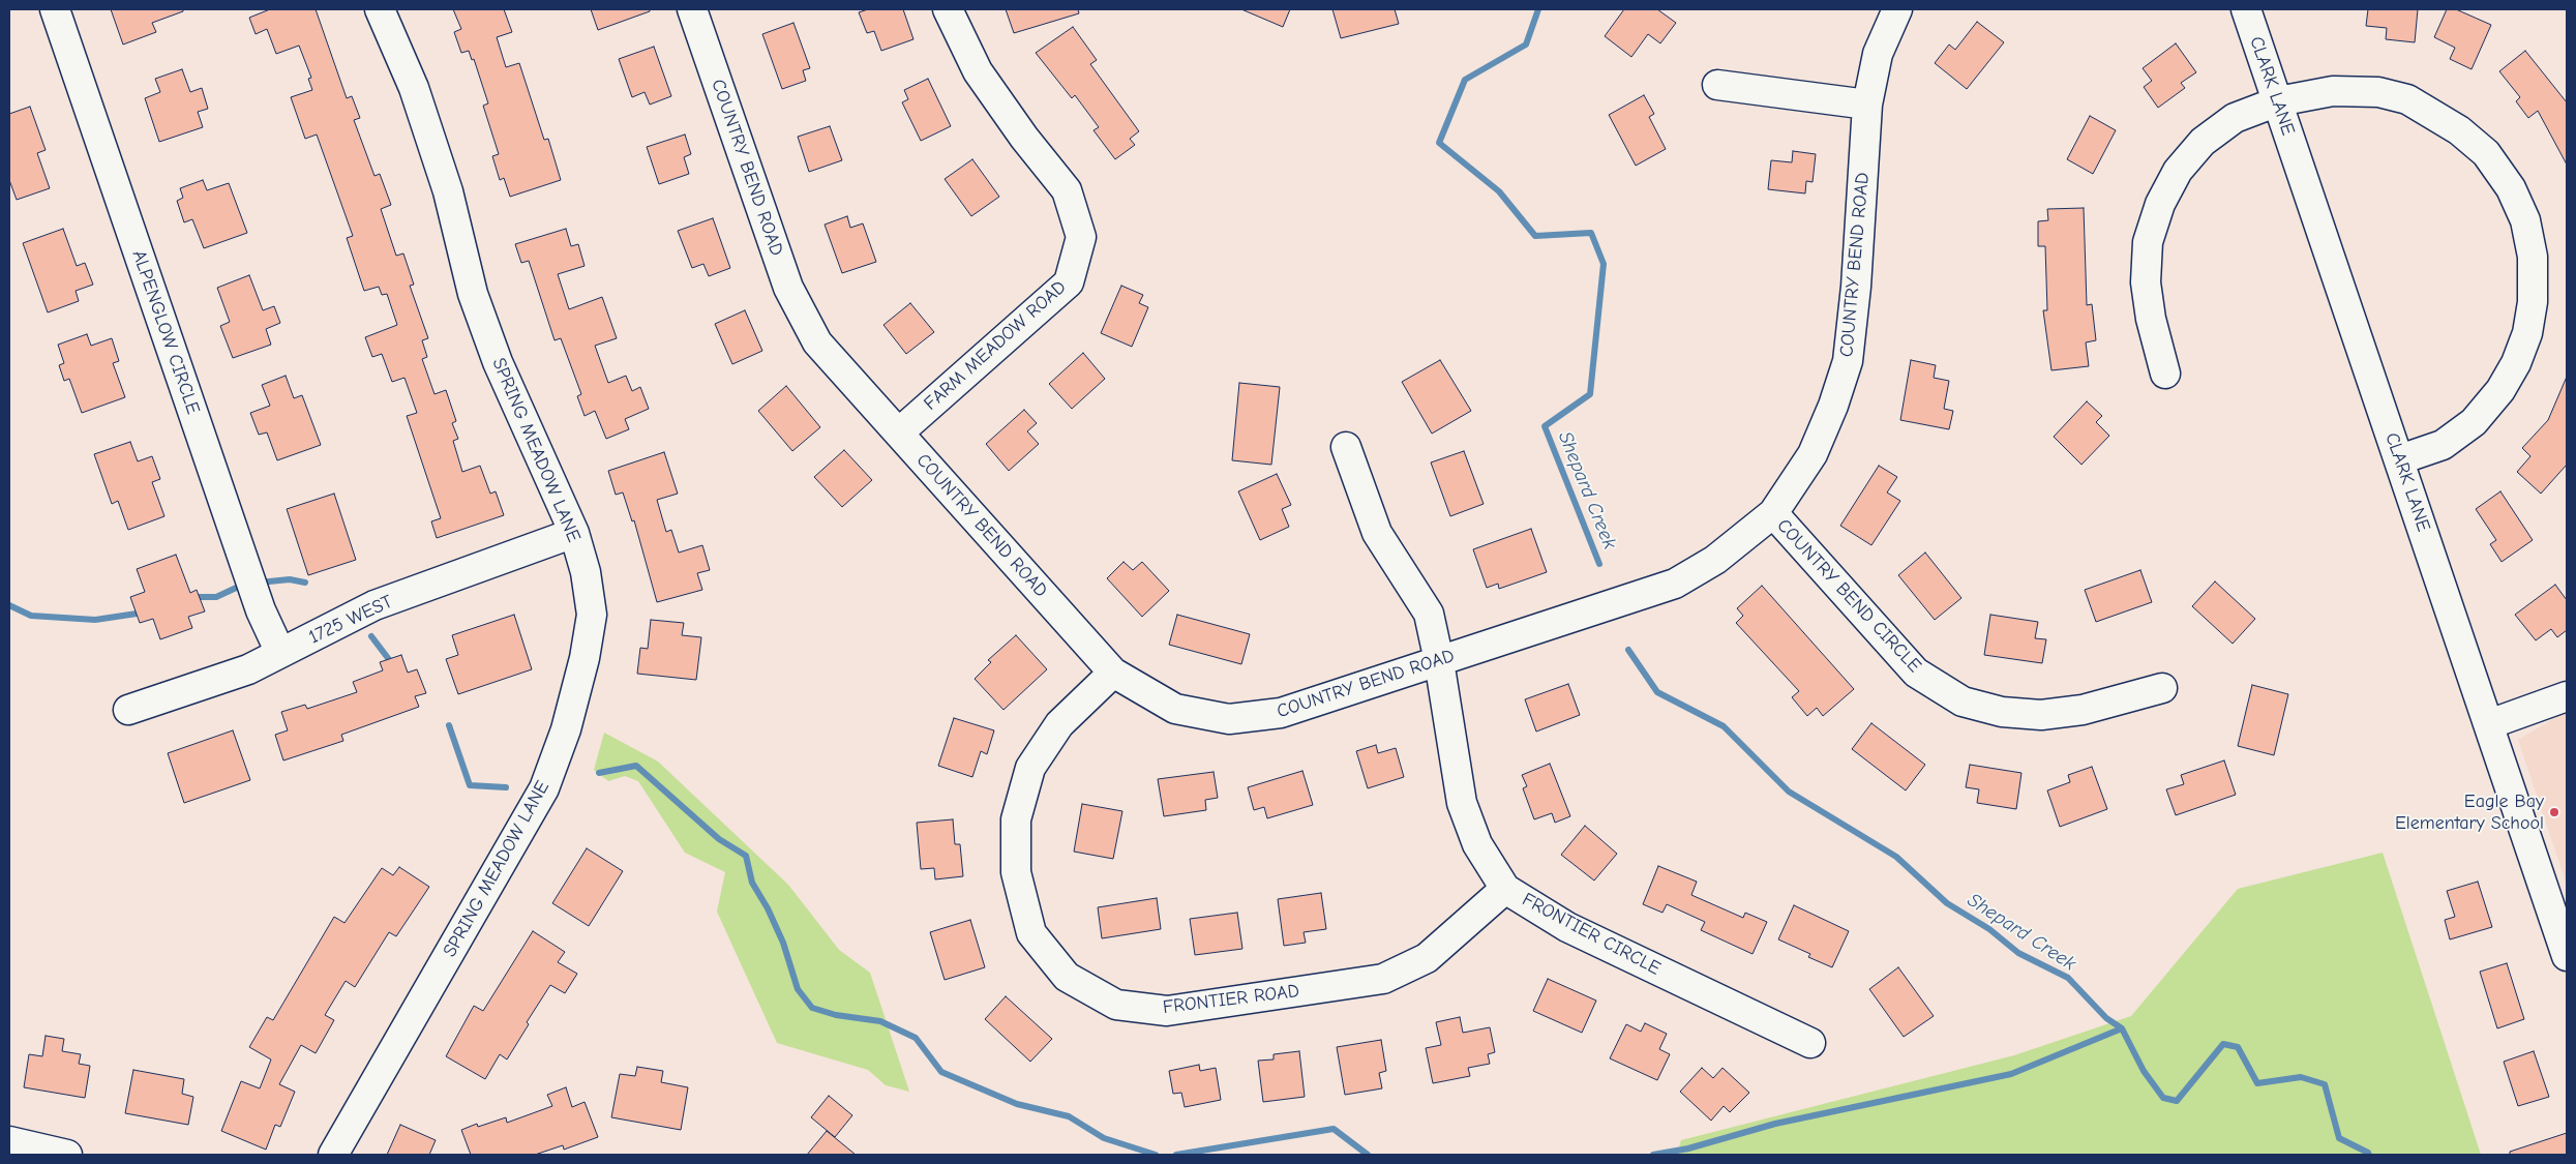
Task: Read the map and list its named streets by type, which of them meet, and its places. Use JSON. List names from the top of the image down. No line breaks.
{"streets":{"street":["CLARK LANE","COUNTRY BEND ROAD","ALPENGLOW CIRCLE","FARM MEADOW ROAD","SPRING MEADOW LANE","COUNTRY BEND CIRCLE","1725 WEST","FRONTIER CIRCLE","FRONTIER ROAD"]},"crossings":[["COUNTRY BEND ROAD","FARM MEADOW ROAD"],["COUNTRY BEND ROAD","COUNTRY BEND CIRCLE"],["COUNTRY BEND ROAD","FRONTIER CIRCLE"],["COUNTRY BEND ROAD","FRONTIER ROAD"],["ALPENGLOW CIRCLE","1725 WEST"],["SPRING MEADOW LANE","1725 WEST"],["FRONTIER CIRCLE","FRONTIER ROAD"]],"water":["Shepard Creek"],"places":["Eagle Bay Elementary School"]}
